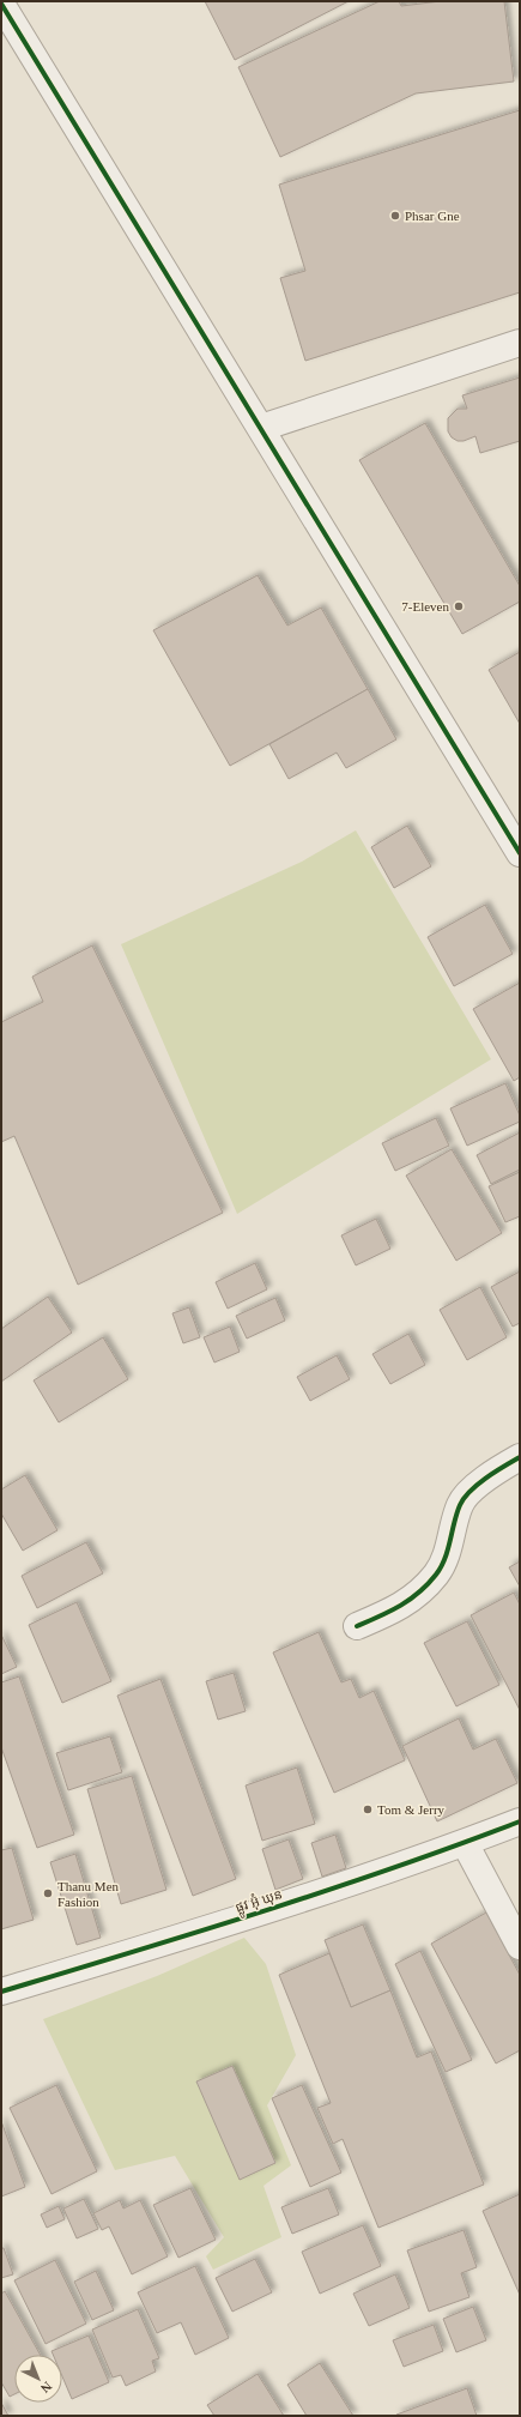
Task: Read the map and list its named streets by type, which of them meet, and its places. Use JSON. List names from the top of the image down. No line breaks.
{"streets":{"street":["ផ្លូវ អ៊ុំ ឃុន"]},"places":["Phsar Gne","7-Eleven","Tom & Jerry","Thanu Men Fashion"],"north":"bottom right"}
